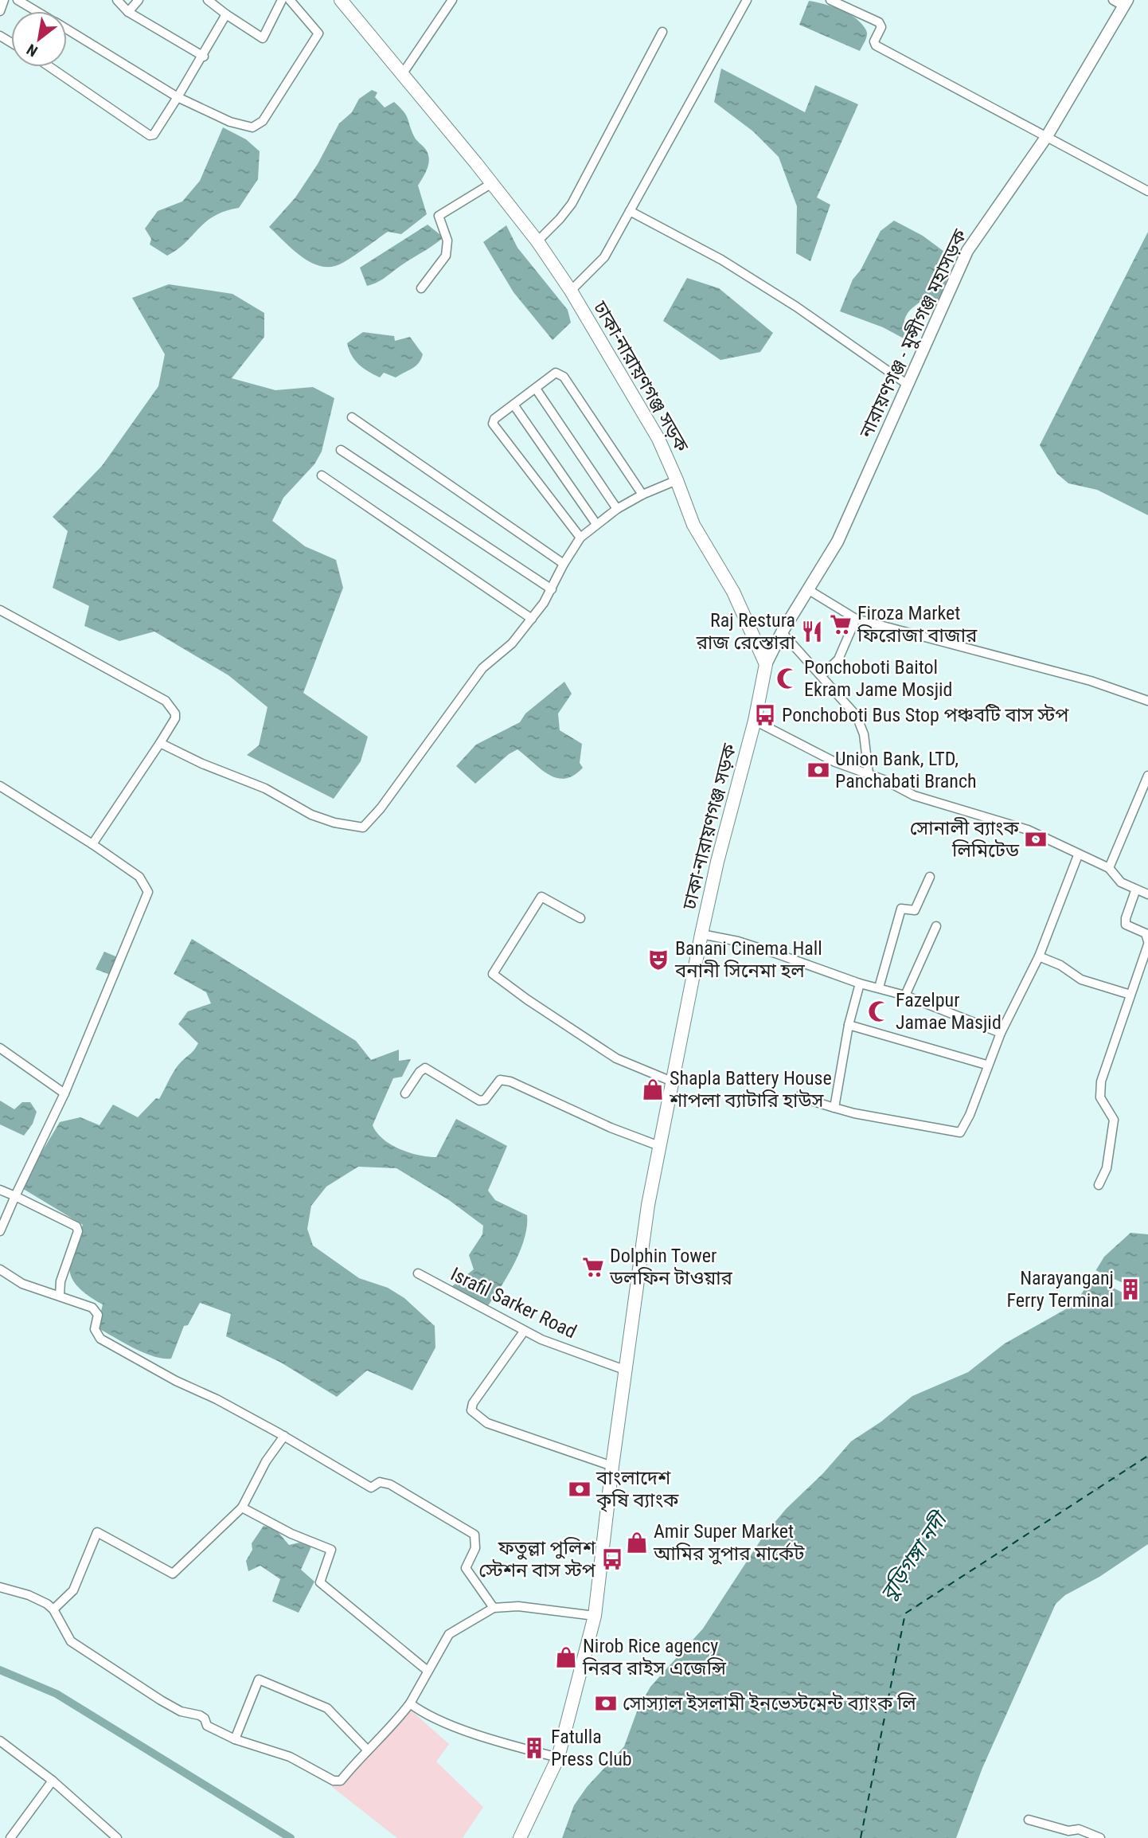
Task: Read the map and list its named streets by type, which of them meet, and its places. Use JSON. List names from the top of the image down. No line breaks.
{"streets":{"highway":["ঢাকা-নারায়ণগঞ্জ সড়ক"],"main road":["নারায়ণগঞ্জ - মুন্সীগঞ্জ মহাসড়ক"],"street":["Israfil Sarker Road"]},"crossings":[["নারায়ণগঞ্জ - মুন্সীগঞ্জ মহাসড়ক","ঢাকা-নারায়ণগঞ্জ সড়ক"],["ঢাকা-নারায়ণগঞ্জ সড়ক","Israfil Sarker Road"]],"water":["বুড়িগঙ্গা নদী"],"places":{"supermarket":["Firoza Market ফিরোজা বাজার","Dolphin Tower ডলফিন টাওয়ার"],"restaurant":["Raj Restura রাজ রেস্তোরা"],"mosque":["Ponchoboti Baitol Ekram Jame Mosjid","Fazelpur Jamae Masjid"],"bus stop":["Ponchoboti Bus Stop পঞ্চবটি বাস স্টপ","ফতুল্লা পুলিশ স্টেশন বাস স্টপ"],"bank":["Union Bank, LTD, Panchabati Branch","সোনালী ব্যাংক লিমিটেড","বাংলাদেশ কৃষি ব্যাংক","সোস্যাল ইসলামী ইনভেস্টমেন্ট ব্যাংক লি"],"theatre":["Banani Cinema Hall বনানী সিনেমা হল"],"shop":["Shapla Battery House শাপলা ব্যাটারি হাউস","Amir Super Market আমির সুপার মার্কেট","Nirob Rice agency নিরব রাইস এজেন্সি"],"building":["Narayanganj Ferry Terminal","Fatulla Press Club"]},"north":"bottom left"}
